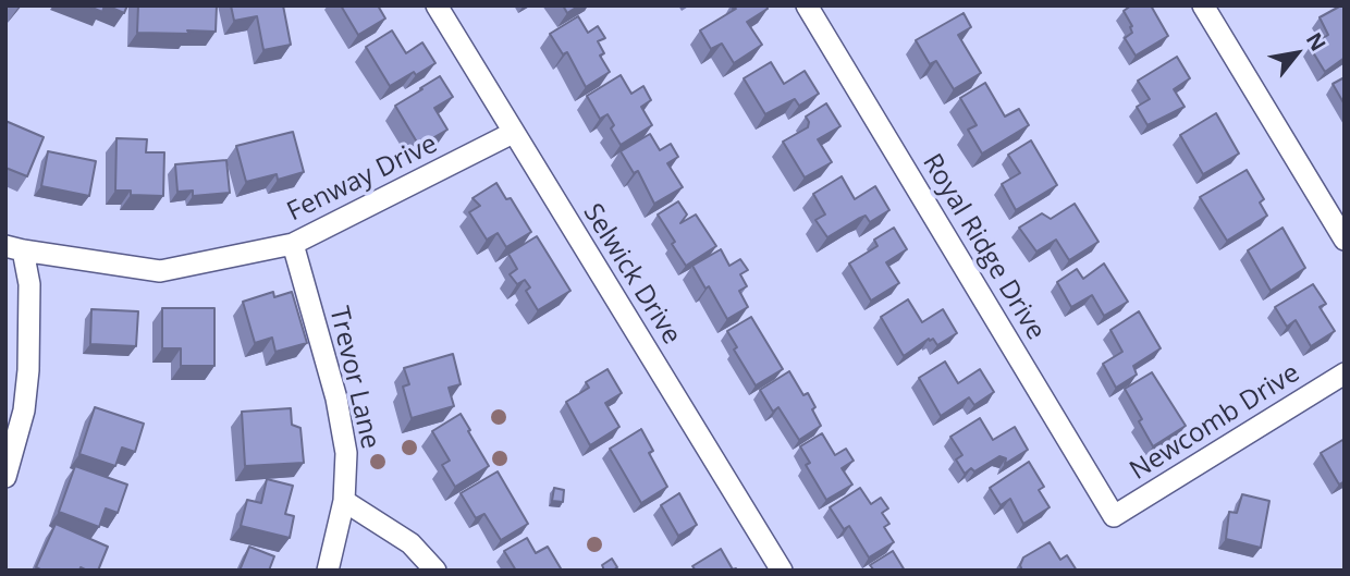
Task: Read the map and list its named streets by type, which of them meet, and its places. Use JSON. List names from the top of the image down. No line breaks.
{"streets":{"street":["Fenway Drive","Royal Ridge Drive","Selwick Drive","Trevor Lane","Newcomb Drive"]},"crossings":[["Fenway Drive","Selwick Drive"],["Fenway Drive","Trevor Lane"],["Royal Ridge Drive","Newcomb Drive"]],"north":"top right"}
